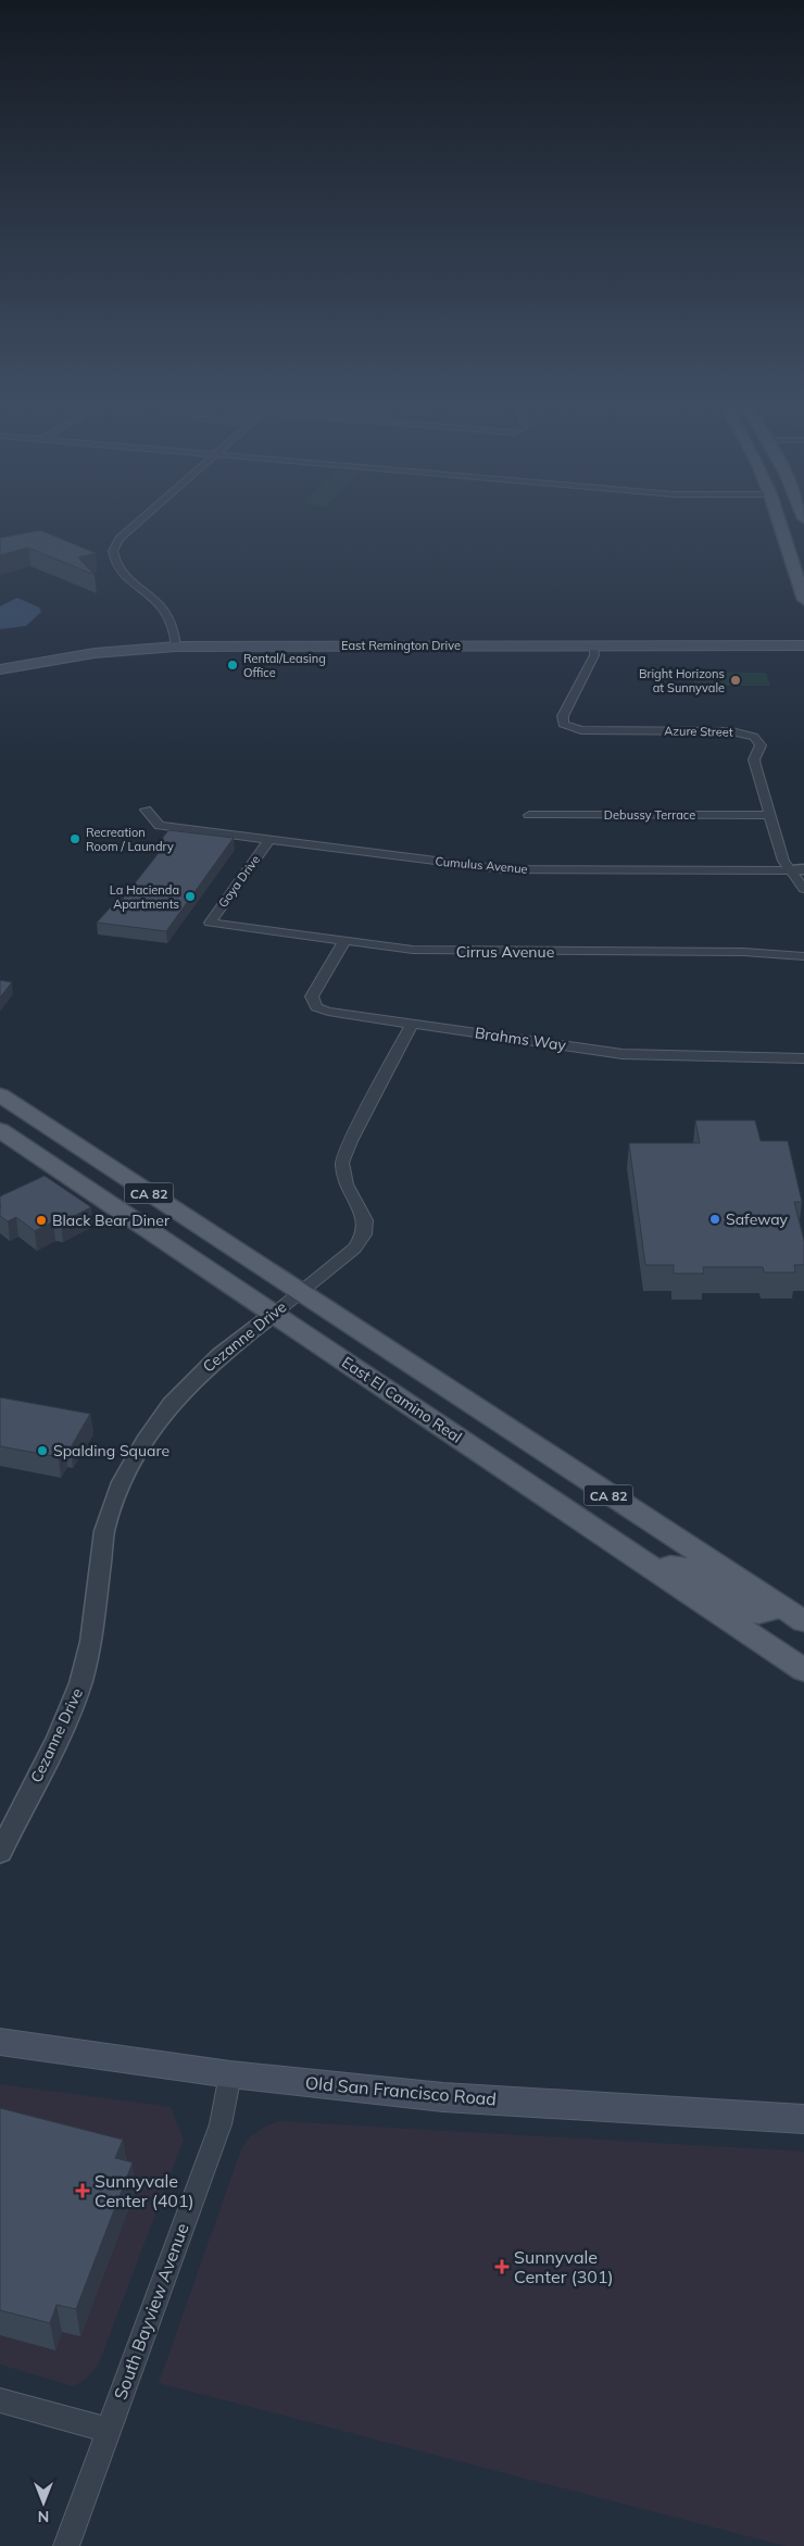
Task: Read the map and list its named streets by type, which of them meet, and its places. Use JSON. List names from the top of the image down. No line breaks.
{"streets":{"main road":["East Remington Drive","CA 82","East El Camino Real","Old San Francisco Road"],"street":["Azure Street","Debussy Terrace","Cumulus Avenue","Goya Drive","Cirrus Avenue","Brahms Way","Cezanne Drive","South Bayview Avenue"]},"crossings":[["East Remington Drive","Azure Street"],["Azure Street","Debussy Terrace"],["Azure Street","Cumulus Avenue"],["Cumulus Avenue","Goya Drive"],["Goya Drive","Cirrus Avenue"],["Cirrus Avenue","Brahms Way"],["Brahms Way","Cezanne Drive"],["CA 82","Cezanne Drive"],["Cezanne Drive","East El Camino Real"],["Old San Francisco Road","South Bayview Avenue"]],"places":{"other":["Rental/Leasing Office","Bright Horizons at Sunnyvale","Recreation Room / Laundry","La Hacienda Apartments","Safeway","Black Bear Diner","Spalding Square"],"health":["Sunnyvale Center (401)","Sunnyvale Center (301)"]},"north":"bottom"}
